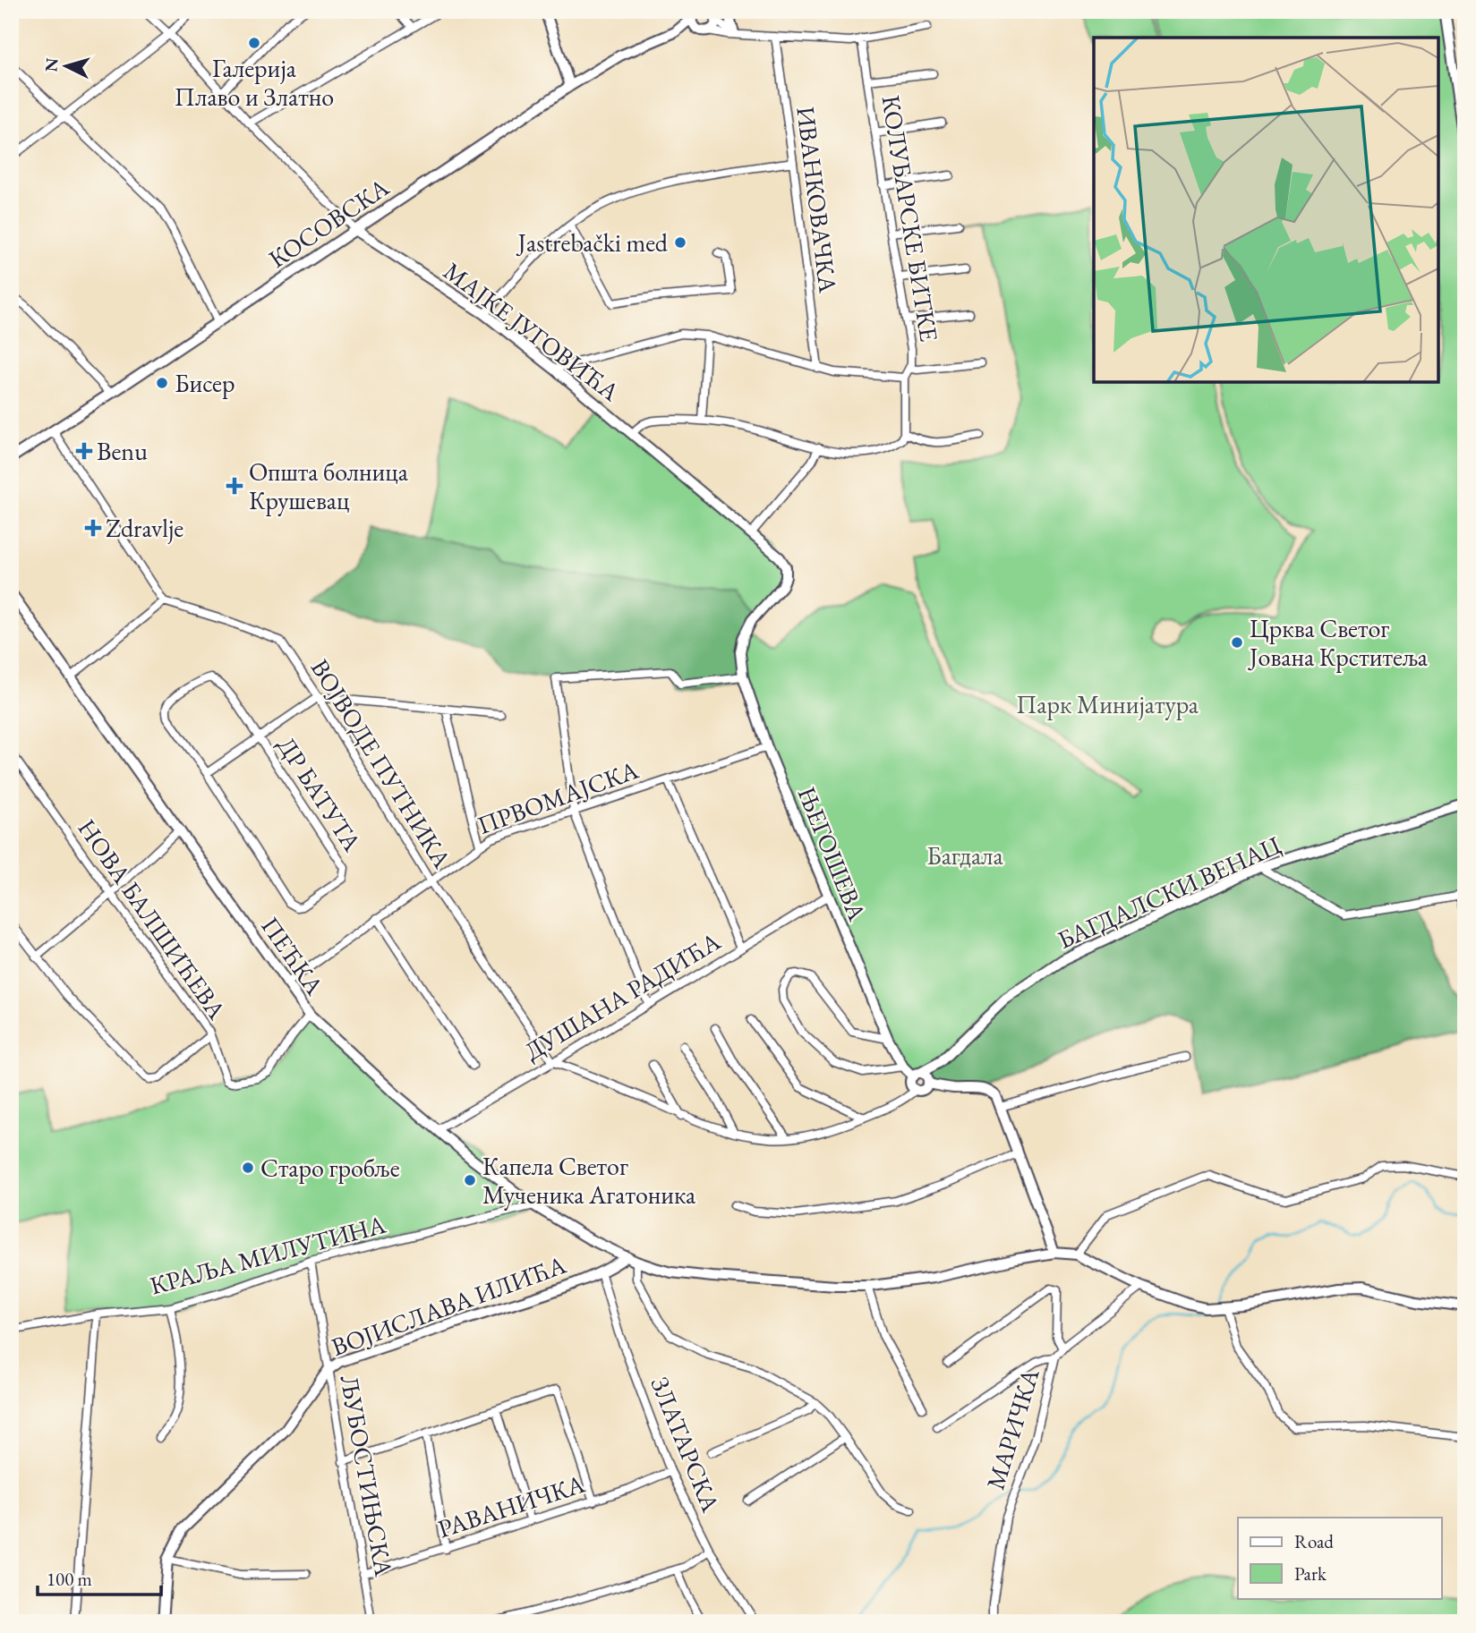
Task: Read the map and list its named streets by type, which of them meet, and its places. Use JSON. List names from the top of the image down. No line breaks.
{"streets":{"street":["ИВАНКОВАЧКА","КОЛУБАРСКЕ БИТКЕ","КОСОВСКА","МАЈКЕ ЈУГОВИЋА","ВОЈВОДЕ ПУТНИКА","ДР БАТУТА","ПРВОМАЈСКА","ЊЕГОШЕВА","БАГДАЛСКИ ВЕНАЦ","НОВА БАЛШИЋЕВА","ПЕЋКА","ДУШАНА РАДИЋА","КРАЉА МИЛУТИНА","ВОЈИСЛАВА ИЛИЋА","МАРИЧКА","ЗЛАТАРСКА","ЉУБОСТИЊСКА","РАВАНИЧКА"]},"crossings":[["КОСОВСКА","МАЈКЕ ЈУГОВИЋА"],["МАЈКЕ ЈУГОВИЋА","ЊЕГОШЕВА"],["ВОЈВОДЕ ПУТНИКА","ДР БАТУТА"],["ВОЈВОДЕ ПУТНИКА","ПРВОМАЈСКА"],["ВОЈВОДЕ ПУТНИКА","ДУШАНА РАДИЋА"],["ПРВОМАЈСКА","ЊЕГОШЕВА"],["ПРВОМАЈСКА","ПЕЋКА"],["ЊЕГОШЕВА","БАГДАЛСКИ ВЕНАЦ"],["ЊЕГОШЕВА","ДУШАНА РАДИЋА"],["НОВА БАЛШИЋЕВА","ПЕЋКА"],["ПЕЋКА","ДУШАНА РАДИЋА"],["ПЕЋКА","КРАЉА МИЛУТИНА"],["ПЕЋКА","ВОЈИСЛАВА ИЛИЋА"],["КРАЉА МИЛУТИНА","ЉУБОСТИЊСКА"],["ВОЈИСЛАВА ИЛИЋА","ЗЛАТАРСКА"],["ВОЈИСЛАВА ИЛИЋА","ЉУБОСТИЊСКА"],["ЗЛАТАРСКА","РАВАНИЧКА"],["ЉУБОСТИЊСКА","РАВАНИЧКА"]],"parks":["Парк Минијатура","Багдала"],"places":{"other":["Галерија Плаво и Златно","Jastrebački med","Бисер","Црква Светог Јована Крститеља","Старо гробље","Капела Светог Мученика Агатоника"],"health":["Benu","Општа болница Крушевац","Zdravlje"]},"legend":["Road","Park"],"scale_bar":"100 m","north":"left"}
